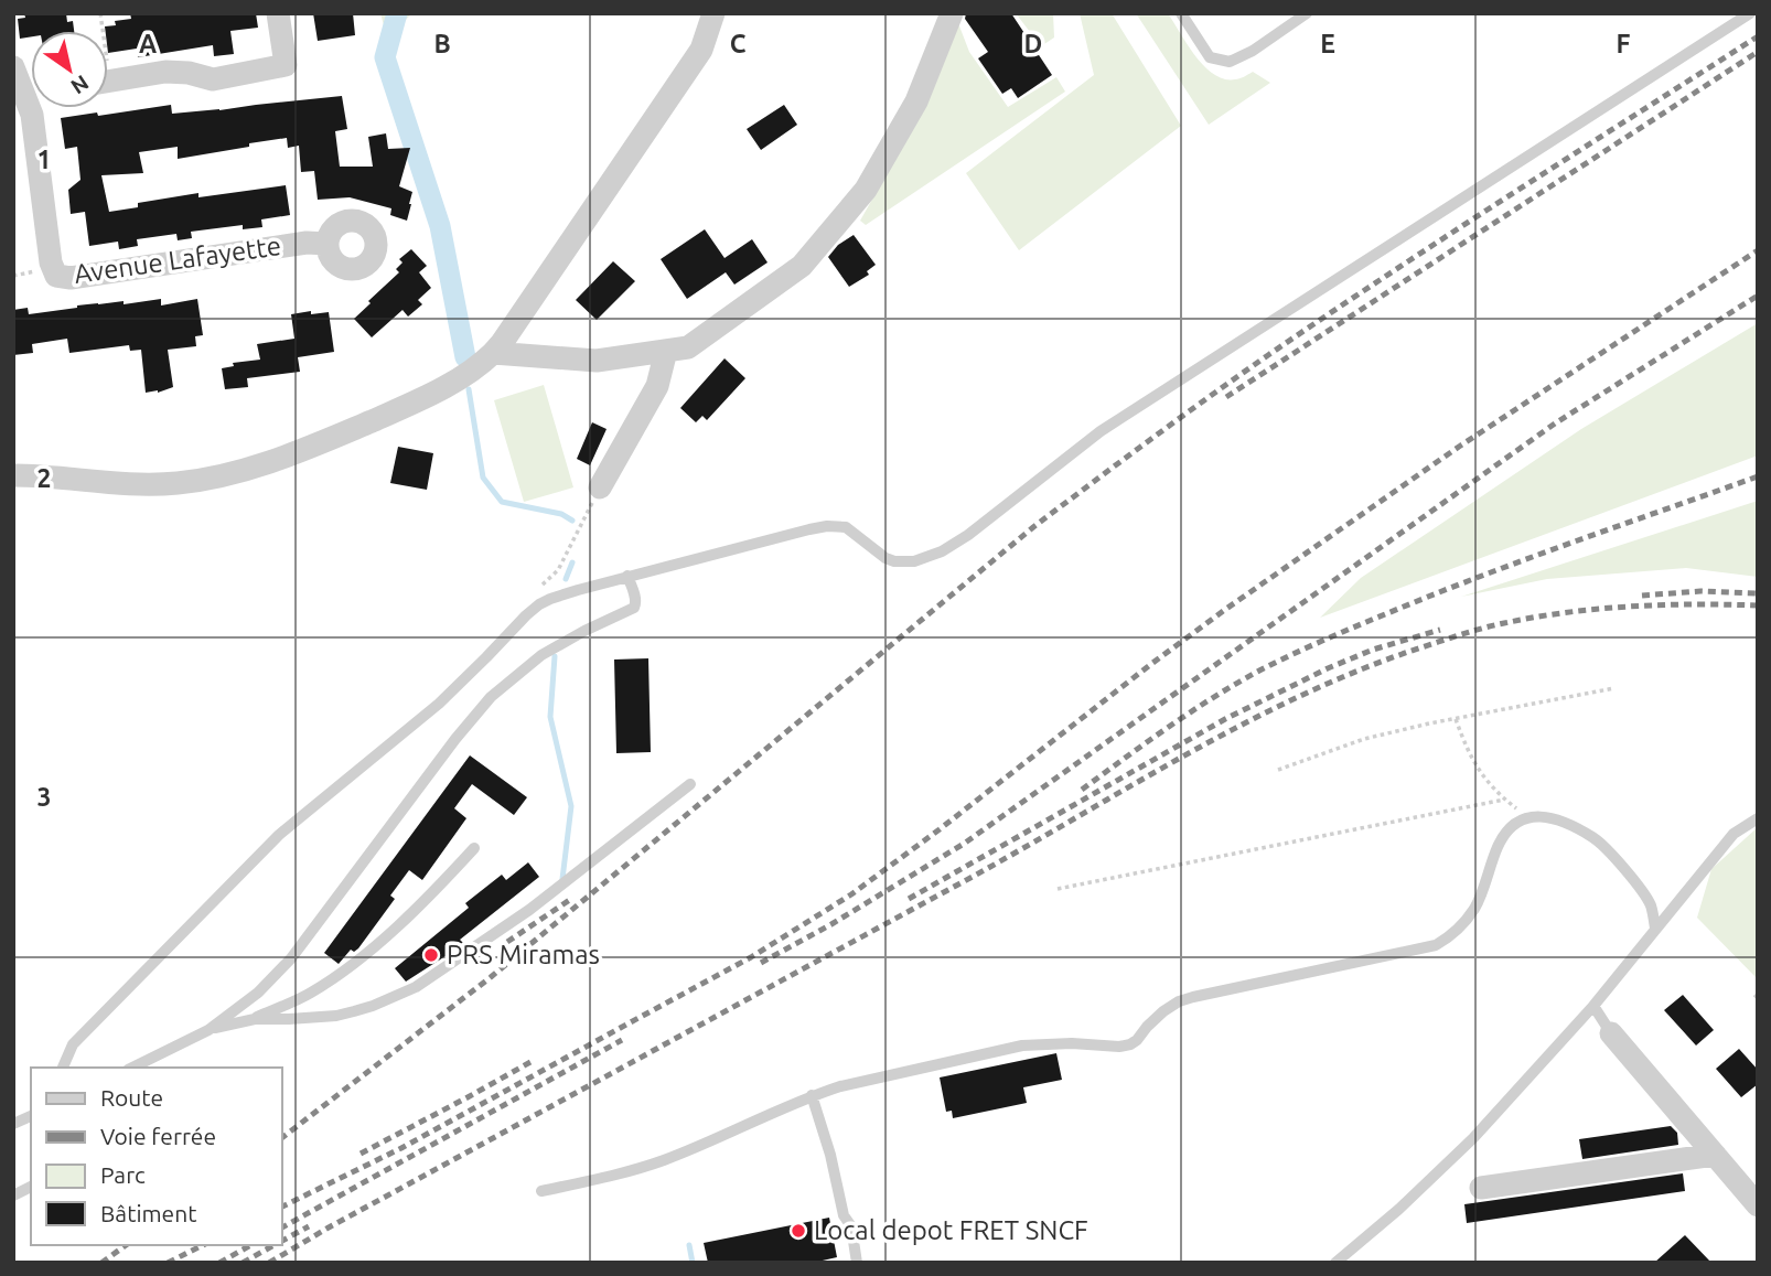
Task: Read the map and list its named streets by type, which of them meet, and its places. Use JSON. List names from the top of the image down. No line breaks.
{"streets":{"street":["Avenue Lafayette"]},"places":["PRS Miramas","Local depot FRET SNCF"],"legend":["Route","Voie ferrée","Parc","Bâtiment"],"north":"bottom right","grid":{"columns":["A","B","C","D","E","F"],"rows":["1","2","3"]}}
